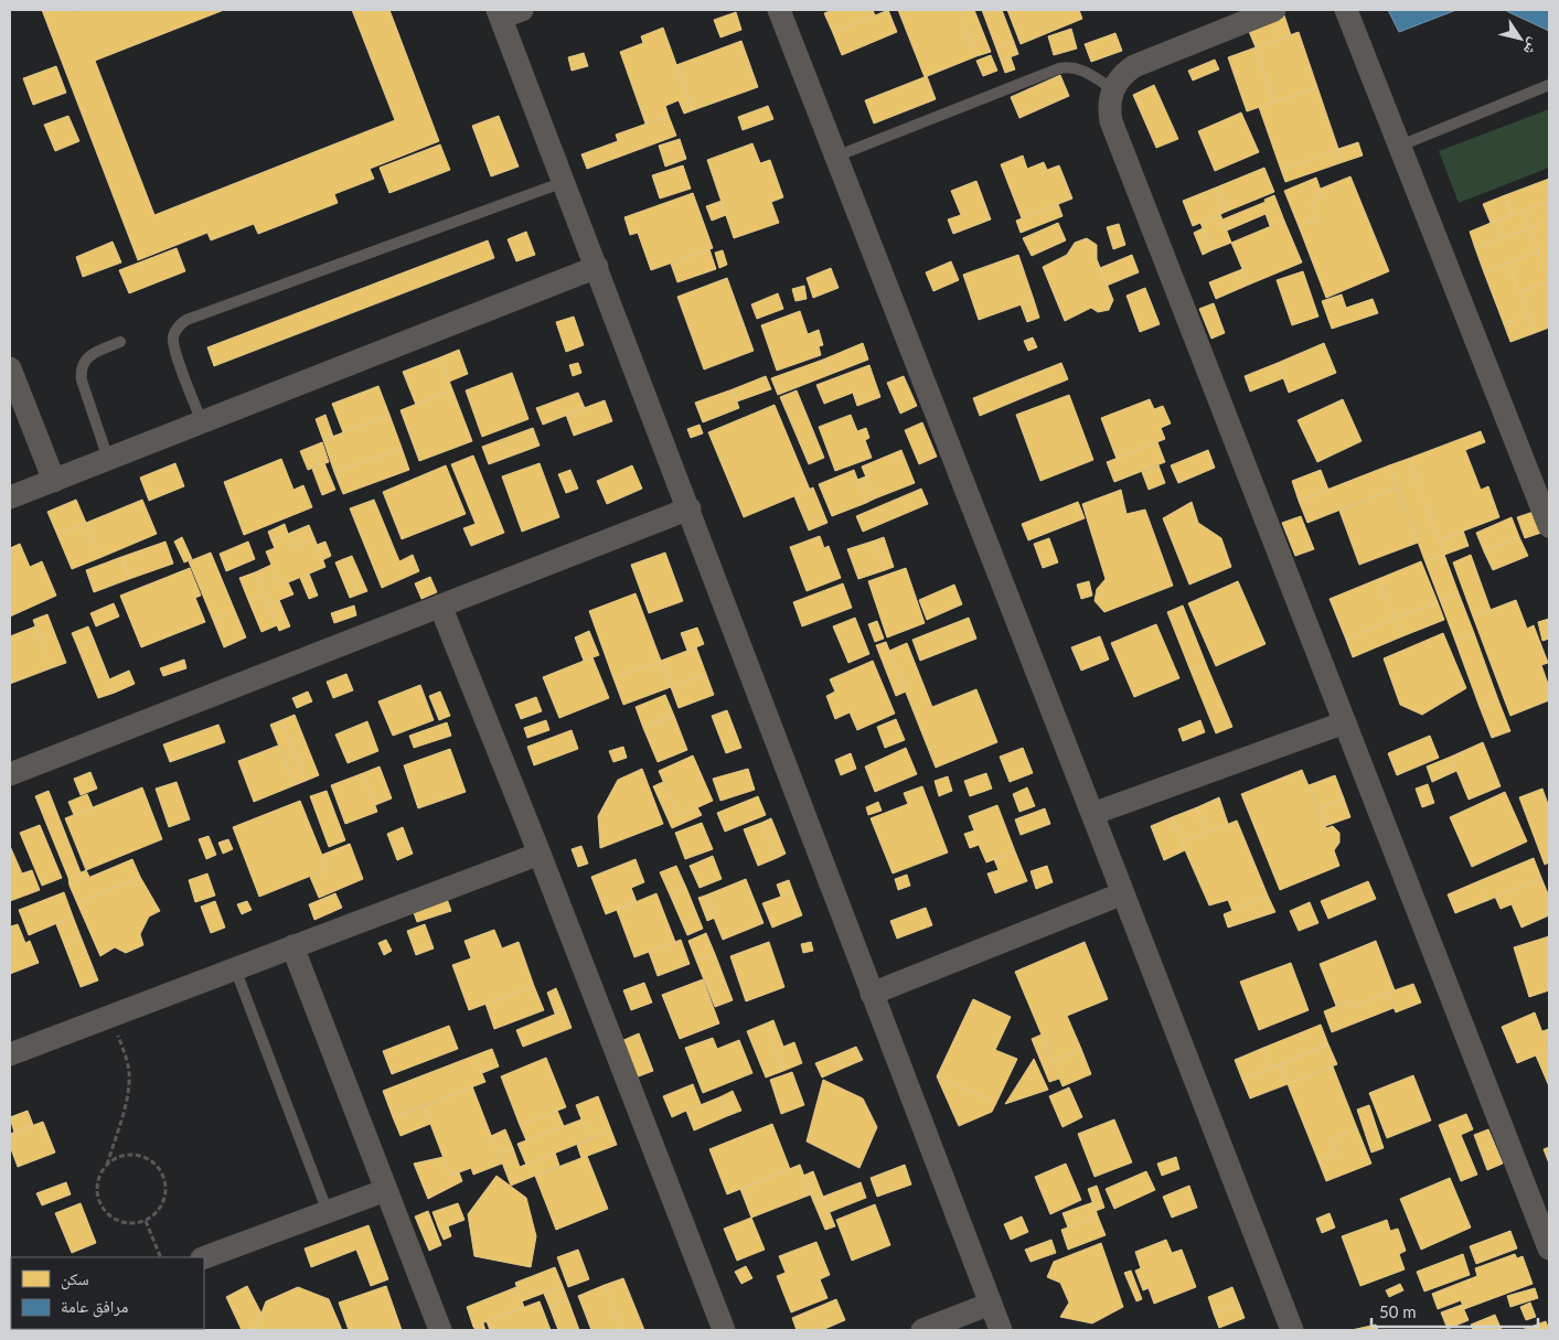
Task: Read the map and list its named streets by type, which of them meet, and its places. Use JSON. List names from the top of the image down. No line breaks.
{"legend":["سكن","مرافق عامة"],"scale_bar":"50 m","north":"bottom right"}
